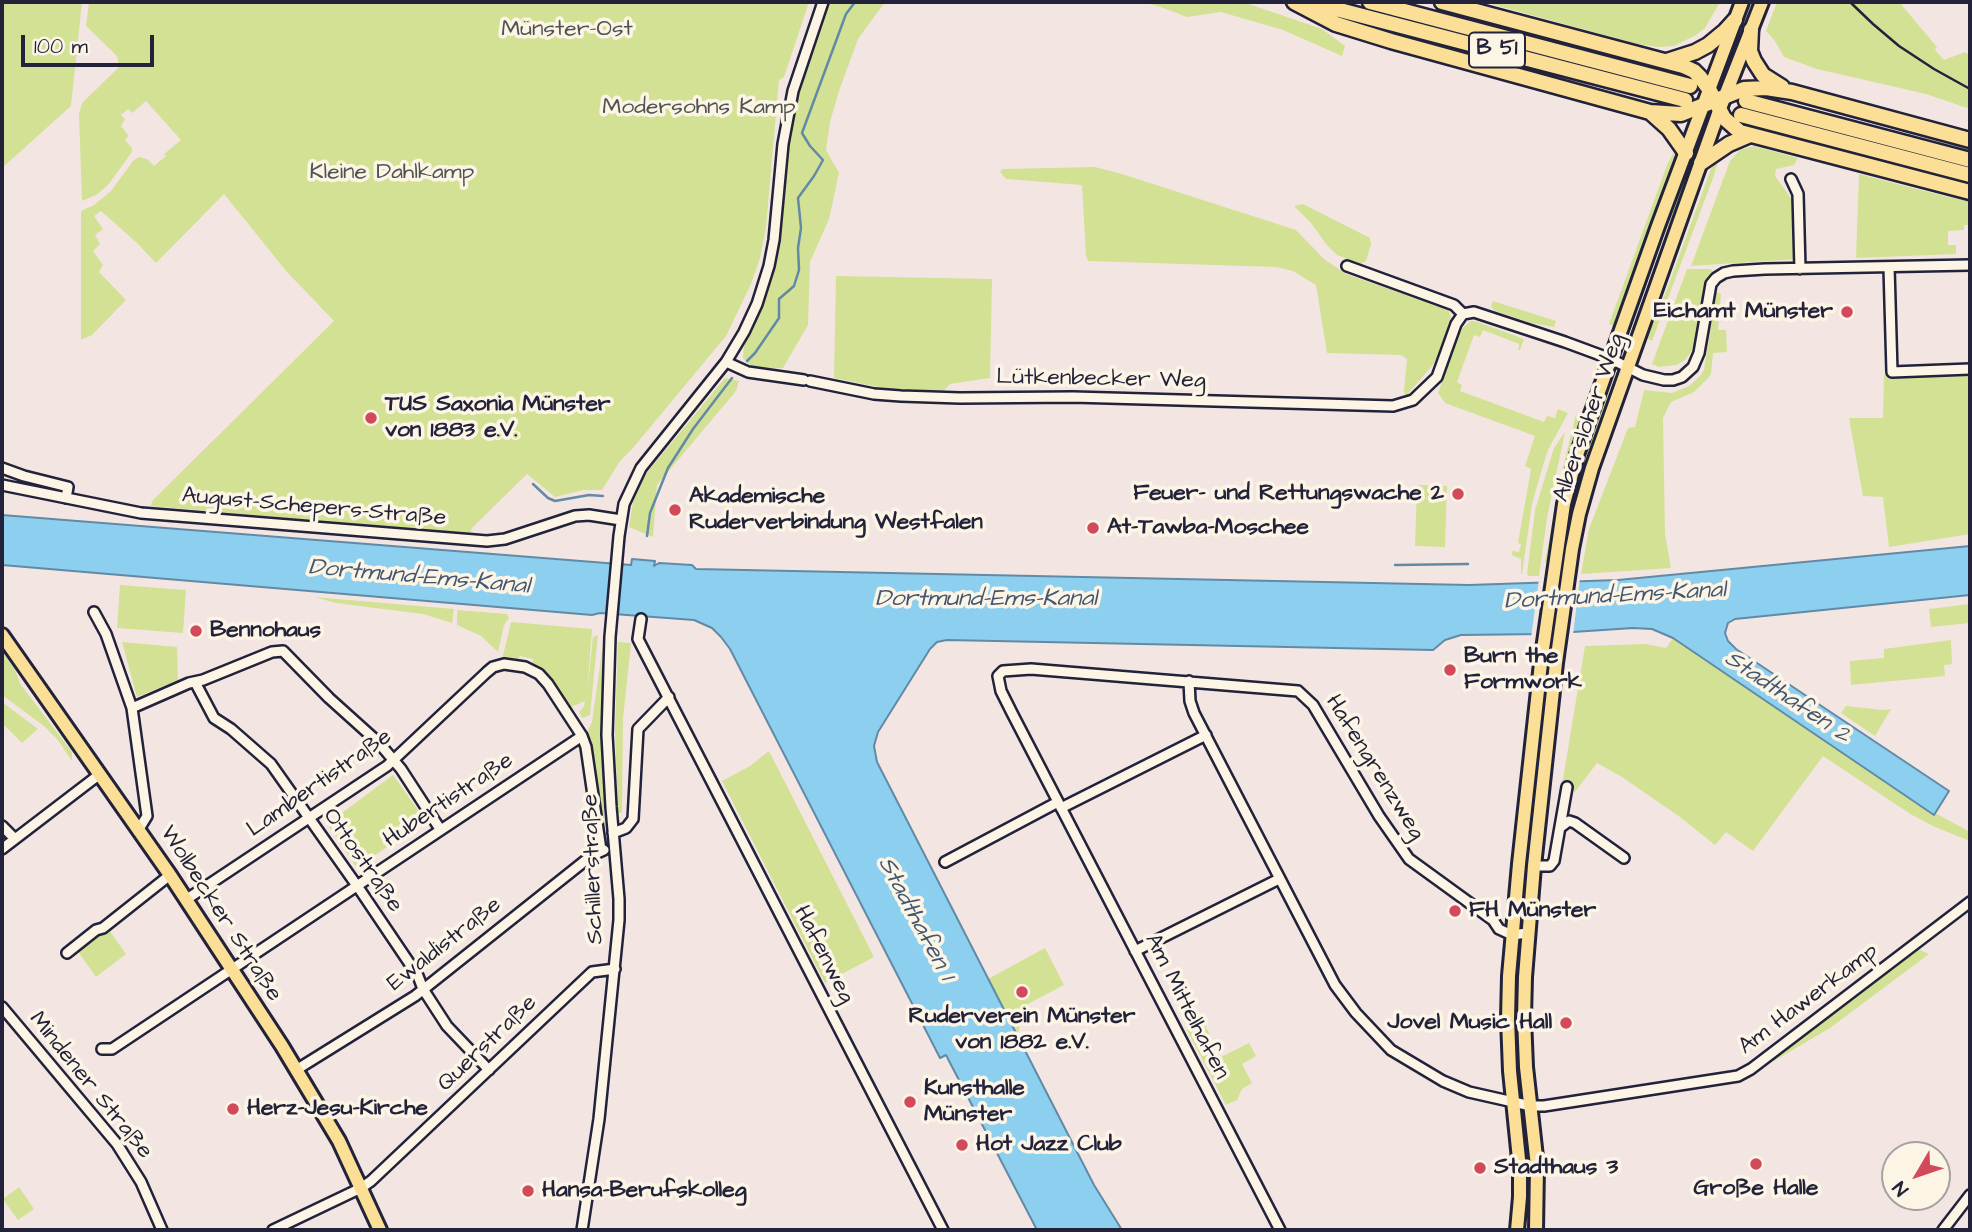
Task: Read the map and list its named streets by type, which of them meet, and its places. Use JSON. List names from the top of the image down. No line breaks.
{"streets":{"highway":["B 51"],"main road":["Albersloher Weg","Wolbecker Straße"],"street":["Lütkenbecker Weg","August-Schepers-Straße","Hafengrenzweg","Lambertistraße","Hubertistraße","Ottostraße","Schillerstraße","Ewaldistraße","Hafenweg","Am Hawerkamp","Am Mittelhafen","Querstraße","Mindener Straße"]},"crossings":[["B 51","Albersloher Weg"],["Albersloher Weg","Hafengrenzweg"],["Albersloher Weg","Am Hawerkamp"],["August-Schepers-Straße","Schillerstraße"],["Hafengrenzweg","Am Mittelhafen"],["Lambertistraße","Ottostraße"],["Lambertistraße","Schillerstraße"],["Lambertistraße","Wolbecker Straße"],["Hubertistraße","Ottostraße"],["Hubertistraße","Schillerstraße"],["Hubertistraße","Wolbecker Straße"],["Ottostraße","Ewaldistraße"],["Ottostraße","Querstraße"],["Schillerstraße","Ewaldistraße"],["Schillerstraße","Querstraße"],["Wolbecker Straße","Ewaldistraße"],["Wolbecker Straße","Querstraße"]],"water":["Dortmund-Ems-Kanal","Stadthafen 2","Stadthafen 1"],"parks":["Münster-Ost","Modersohns Kamp","Kleine Dahlkamp"],"places":["Eichamt Münster","TUS Saxonia Münster von 1883 e.V.","Feuer- und Rettungswache 2","Akademische Ruderverbindung Westfalen","At-Tawba-Moschee","Bennohaus","Burn the Formwork","FH Münster","Ruderverein Münster von 1882 e.V.","Jovel Music Hall","Kunsthalle Münster","Herz-Jesu-Kirche","Hot Jazz Club","Große Halle","Stadthaus 3","Hansa-Berufskolleg"],"scale_bar":"100 m","north":"bottom left"}
